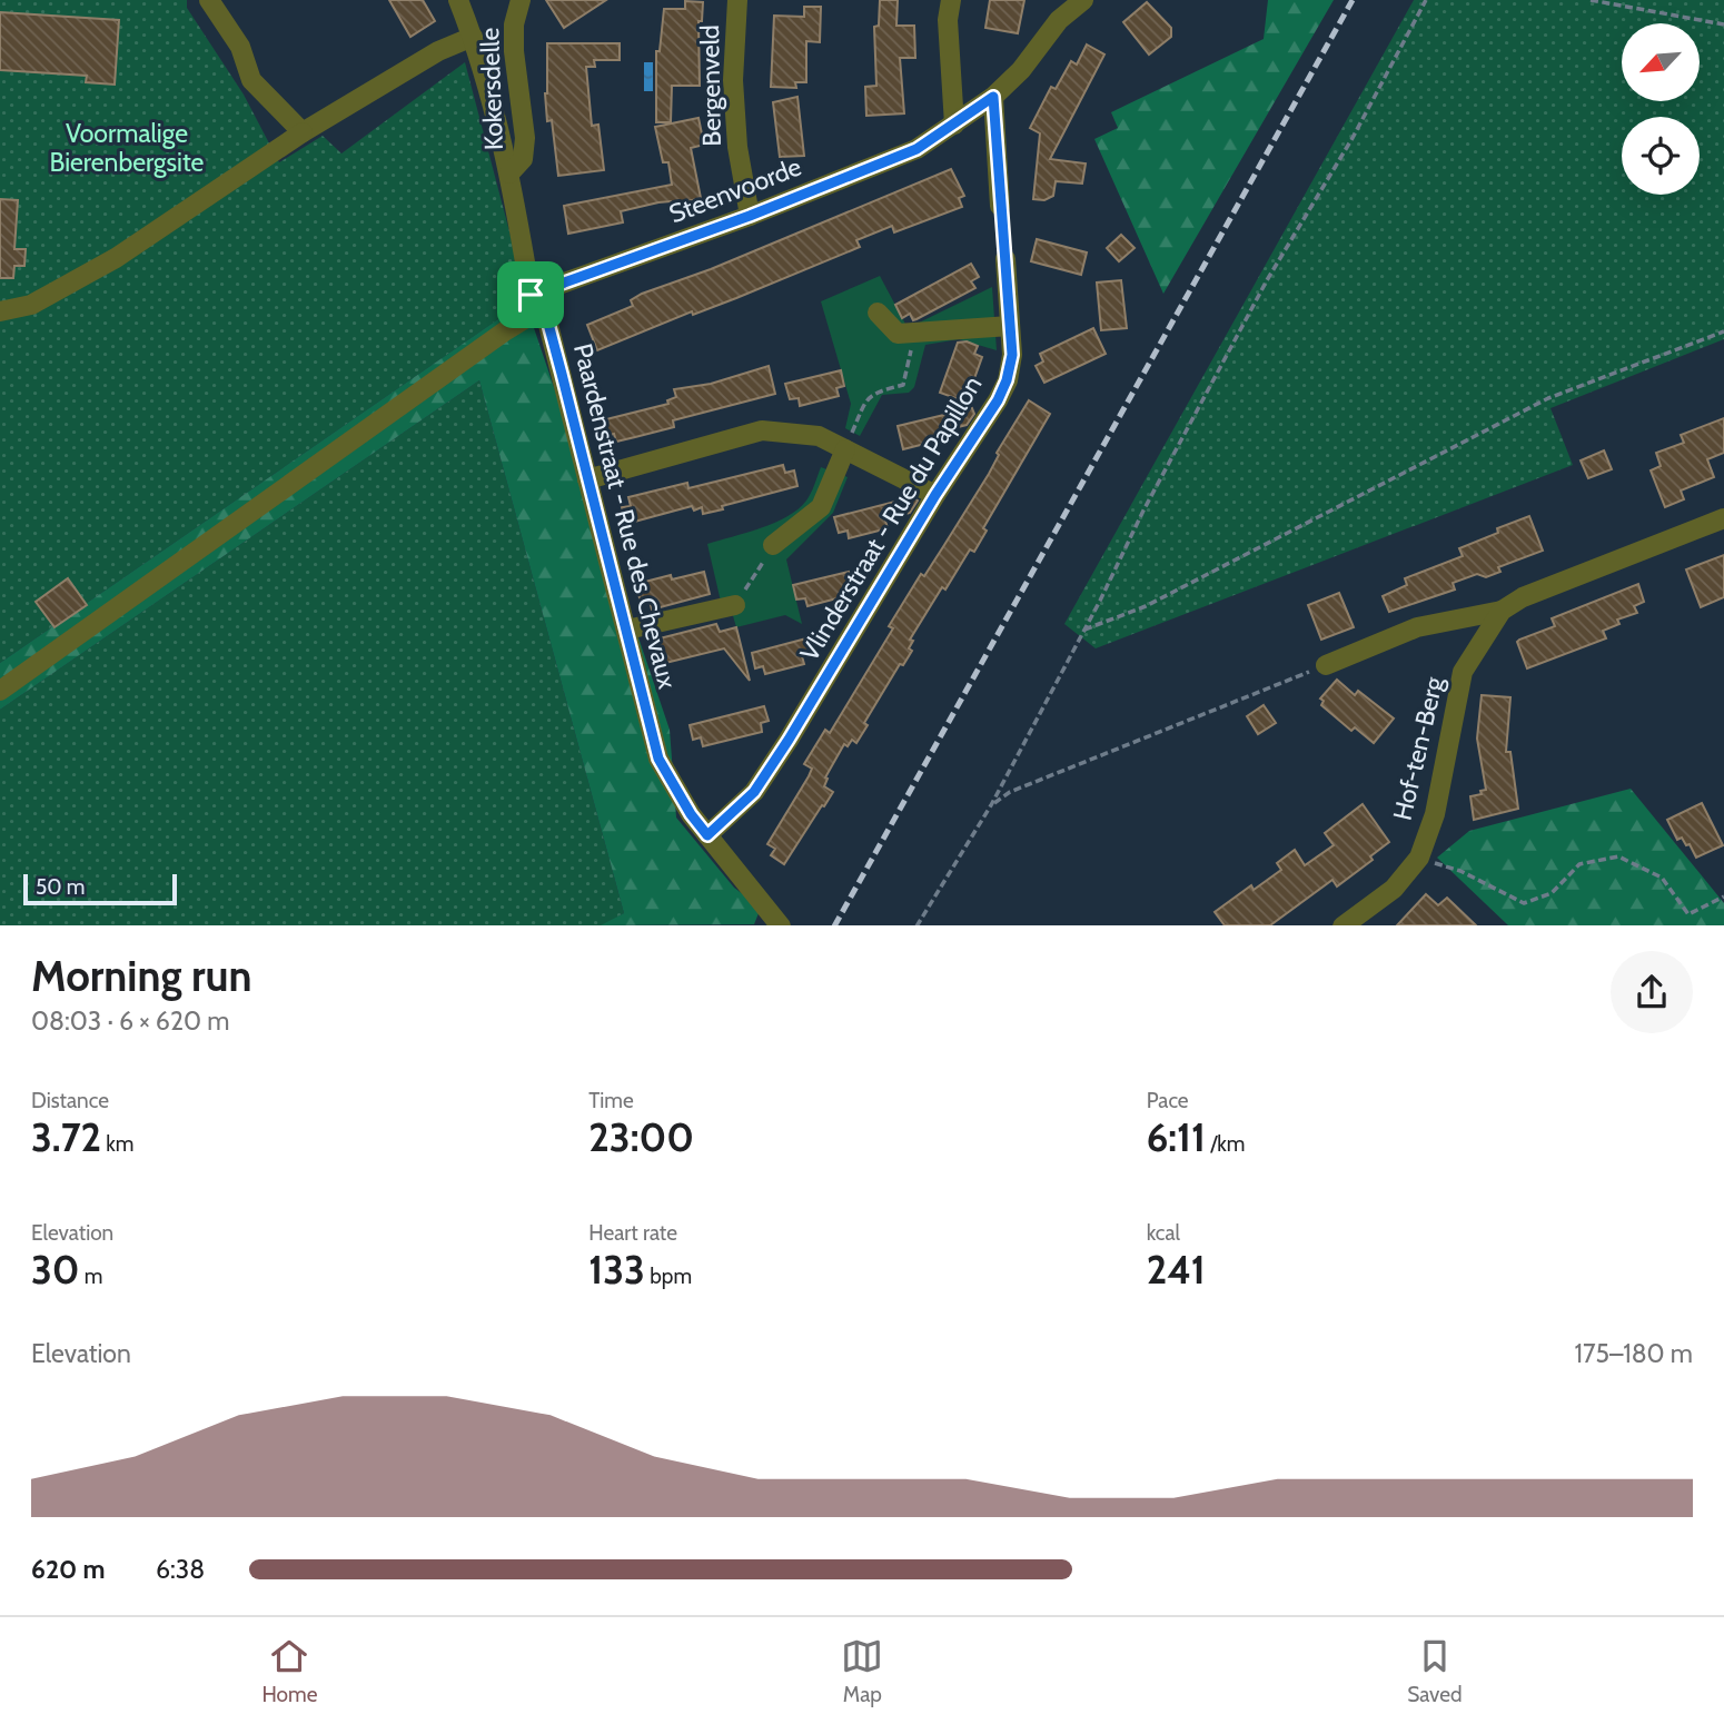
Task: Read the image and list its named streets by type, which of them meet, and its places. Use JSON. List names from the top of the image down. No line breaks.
{"streets":{"street":["Bergenveld","Kokersdelle","Steenvoorde","Paardenstraat - Rue des Chevaux","Vlinderstraat - Rue du Papillon","Hof-ten-Berg"]},"crossings":[["Bergenveld","Steenvoorde"],["Kokersdelle","Paardenstraat - Rue des Chevaux"],["Steenvoorde","Paardenstraat - Rue des Chevaux"],["Paardenstraat - Rue des Chevaux","Vlinderstraat - Rue du Papillon"]],"parks":["Voormalige Bierenbergsite"],"scale_bar":"50 m","north":"bottom left","page":{"scale":"50 m","heading":["Morning run","08:03 · 6 × 620 m"],"stats":[["Distance","3.72 km"],["Time","23:00"],["Pace","6:11 /km"],["Elevation","30 m"],["Heart rate","133 bpm"],["kcal","241"]],"chart":["Elevation","175–180 m"],"list":[{"name":"620 m","note":"6:38"}],"tabs":["Home","Map","Saved"]}}
